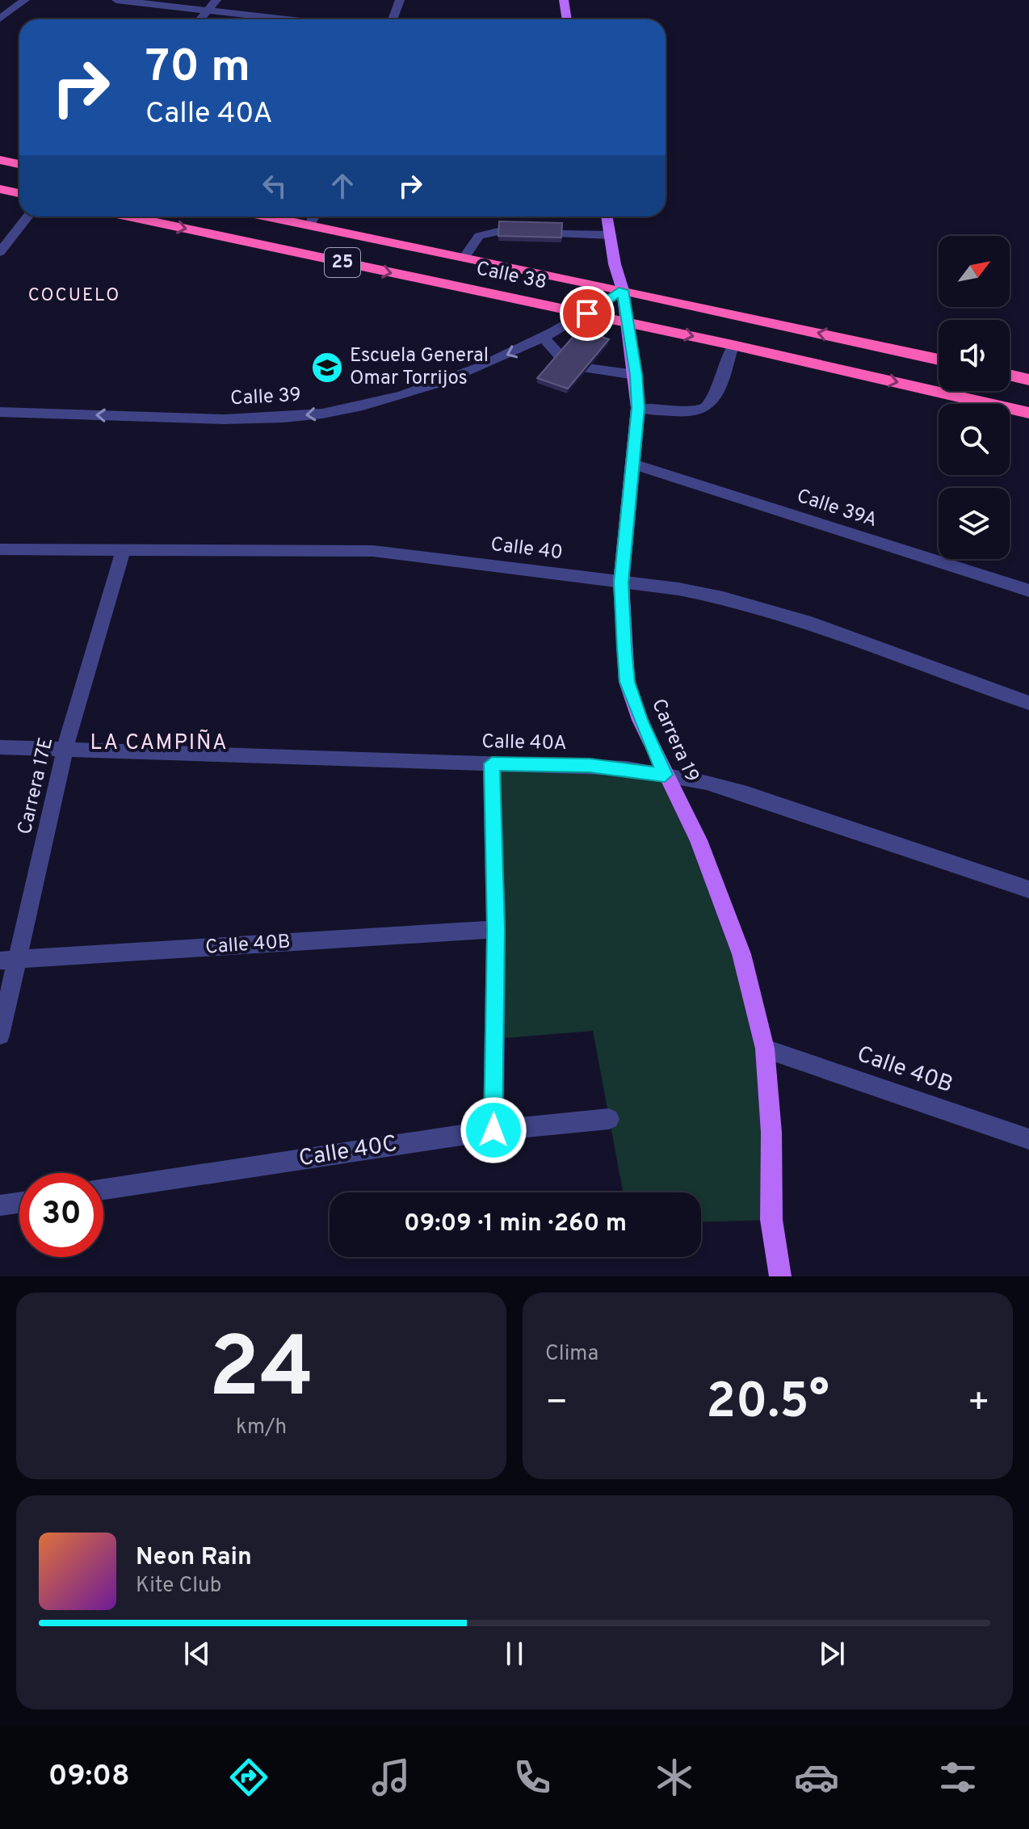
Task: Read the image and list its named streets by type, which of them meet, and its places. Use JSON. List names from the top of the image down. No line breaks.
{"streets":{"highway":["25","Calle 38"],"main road":["Carrera 19"],"street":["Calle 39","Calle 39A","Calle 40","Calle 40A","Carrera 17E","Calle 40B","Calle 40C"]},"crossings":[["Calle 38","Calle 39"],["Calle 38","Carrera 19"],["Calle 39","Carrera 19"],["Calle 39A","Carrera 19"],["Calle 40","Carrera 19"],["Calle 40","Carrera 17E"],["Carrera 19","Calle 40A"],["Carrera 19","Calle 40B"],["Calle 40A","Carrera 17E"],["Carrera 17E","Calle 40B"]],"one_way":["Calle 39"],"districts":["COCUELO","LA CAMPIÑA"],"places":{"school or university":["Escuela General Omar Torrijos"]},"north":"top right","page":{"turn":["70 m","Calle 40A"],"limit":"30","trip":"09:09 · 1 min · 260 m","tile":[["24","km/h"],"Clima"],"heat":["−","20.5°","+"],"song":["Neon Rain","Kite Club"],"tabs":"09:08"}}
